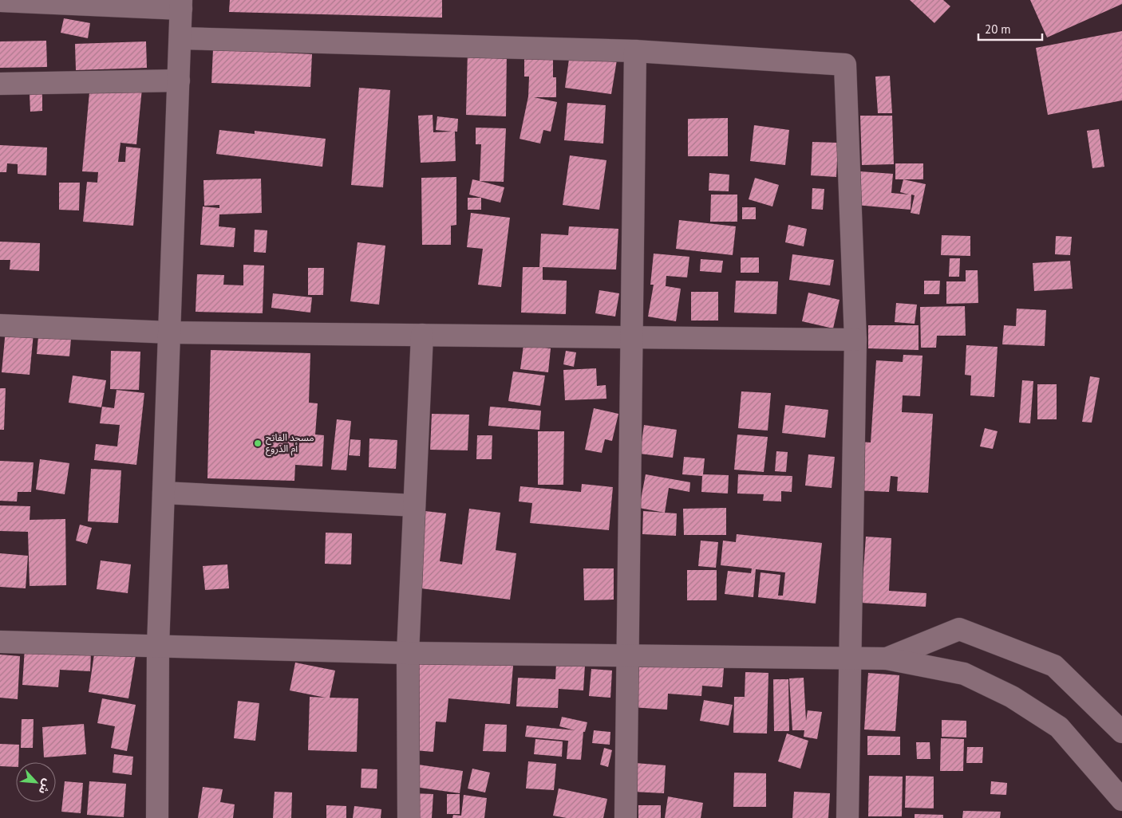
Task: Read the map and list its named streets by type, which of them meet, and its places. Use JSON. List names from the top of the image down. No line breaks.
{"places":["مسجد الفاتح أم الذروع"],"scale_bar":"20 m","north":"bottom right"}
